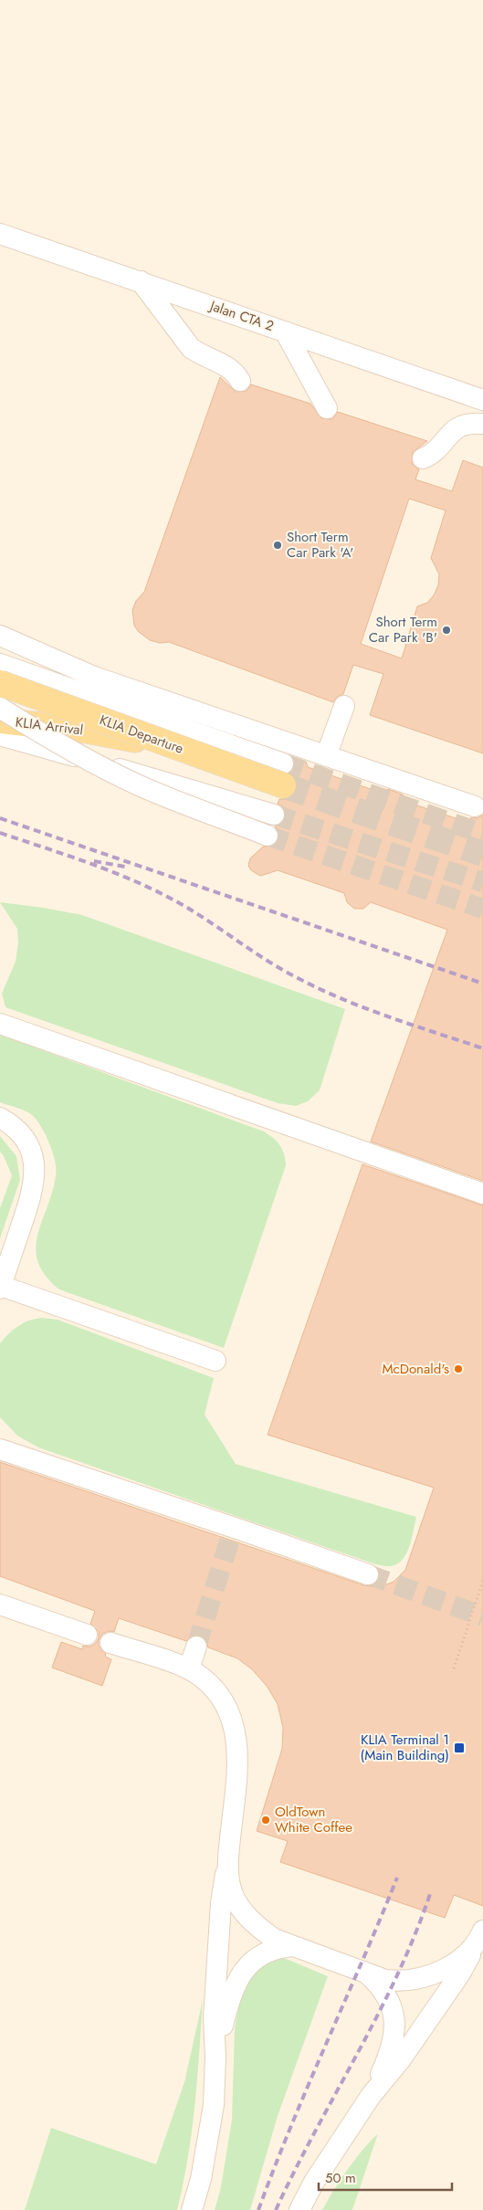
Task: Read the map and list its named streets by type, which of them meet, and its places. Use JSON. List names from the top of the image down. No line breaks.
{"streets":{"main road":["KLIA Arrival","KLIA Departure"],"street":["Jalan CTA 2"]},"crossings":[["KLIA Arrival","KLIA Departure"]],"places":{"other":["Short Term Car Park 'A'","Short Term Car Park 'B'","McDonald's","OldTown White Coffee"],"transit":["KLIA Terminal 1 (Main Building)"]},"scale_bar":"50 m"}
